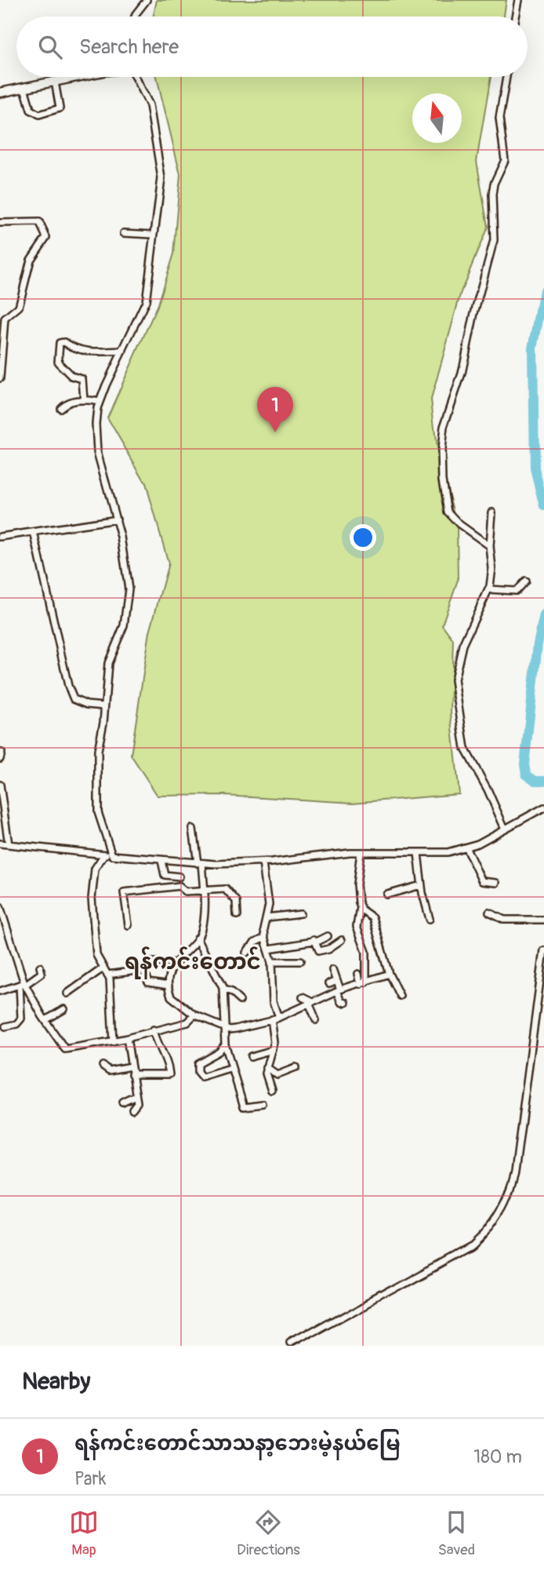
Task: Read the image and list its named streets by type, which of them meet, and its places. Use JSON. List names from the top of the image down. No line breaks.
{"districts":["ရန်ကင်းတောင်"],"north":"top","page":{"search":"Search here","pins":"1","heading":"Nearby","list":[{"mark":"1","name":"ရန်ကင်းတောင်သာသနာ့ဘေးမဲ့နယ်မြေ","note":"Park","value":"180 m"}],"nav":["Map","Directions","Saved"]}}
